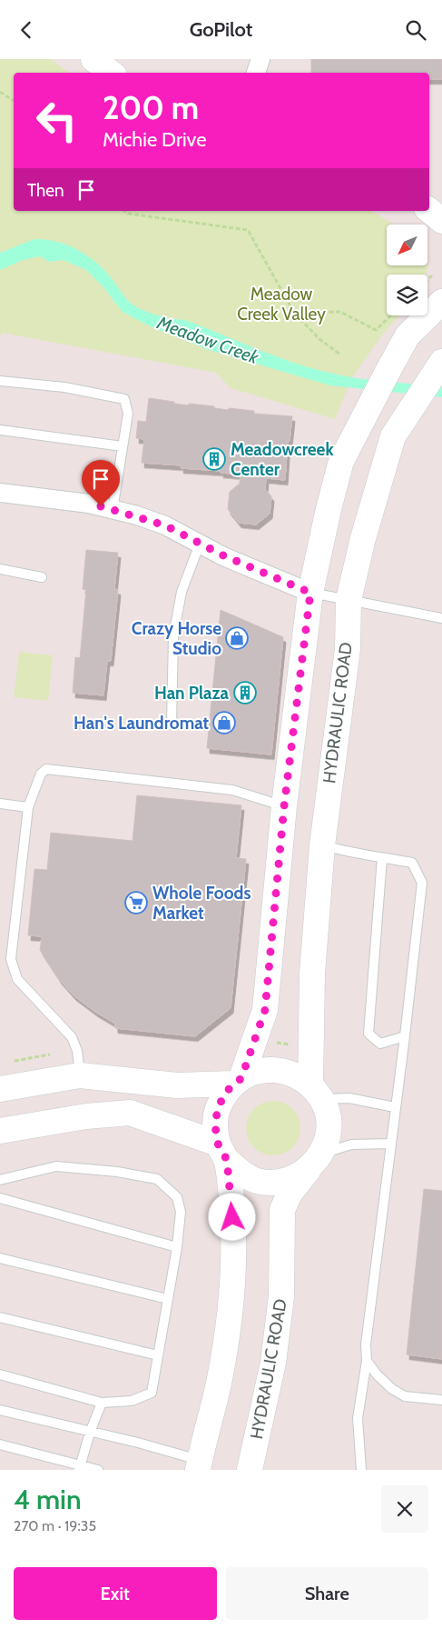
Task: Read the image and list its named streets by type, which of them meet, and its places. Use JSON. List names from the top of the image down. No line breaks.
{"streets":{"main road":["HYDRAULIC ROAD"]},"water":["Meadow Creek"],"parks":["Meadow Creek Valley"],"places":{"building":["Meadowcreek Center","Han Plaza"],"shop":["Crazy Horse Studio","Han's Laundromat"],"supermarket":["Whole Foods Market"]},"north":"bottom left","page":{"header":"GoPilot","turn":["200 m","Michie Drive"],"then":"Then","heading":["4 min","270 m · 19:35"],"buttons":["Exit","Share"]}}
